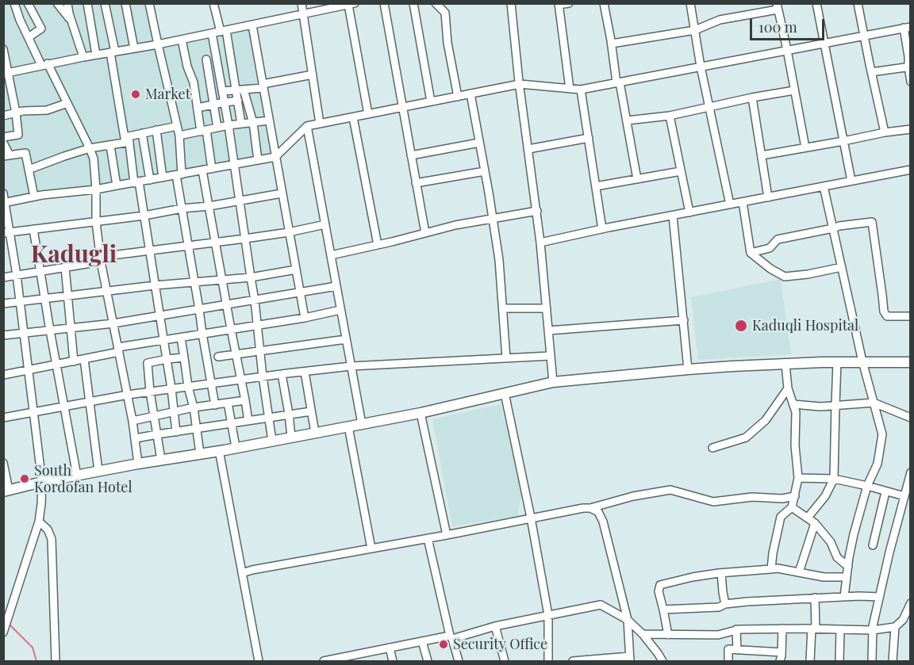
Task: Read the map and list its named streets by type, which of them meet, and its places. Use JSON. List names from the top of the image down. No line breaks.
{"districts":["Kadugli"],"places":["Market","Kaduqli Hospital","South Kordofan Hotel","Security Office"],"scale_bar":"100 m"}
